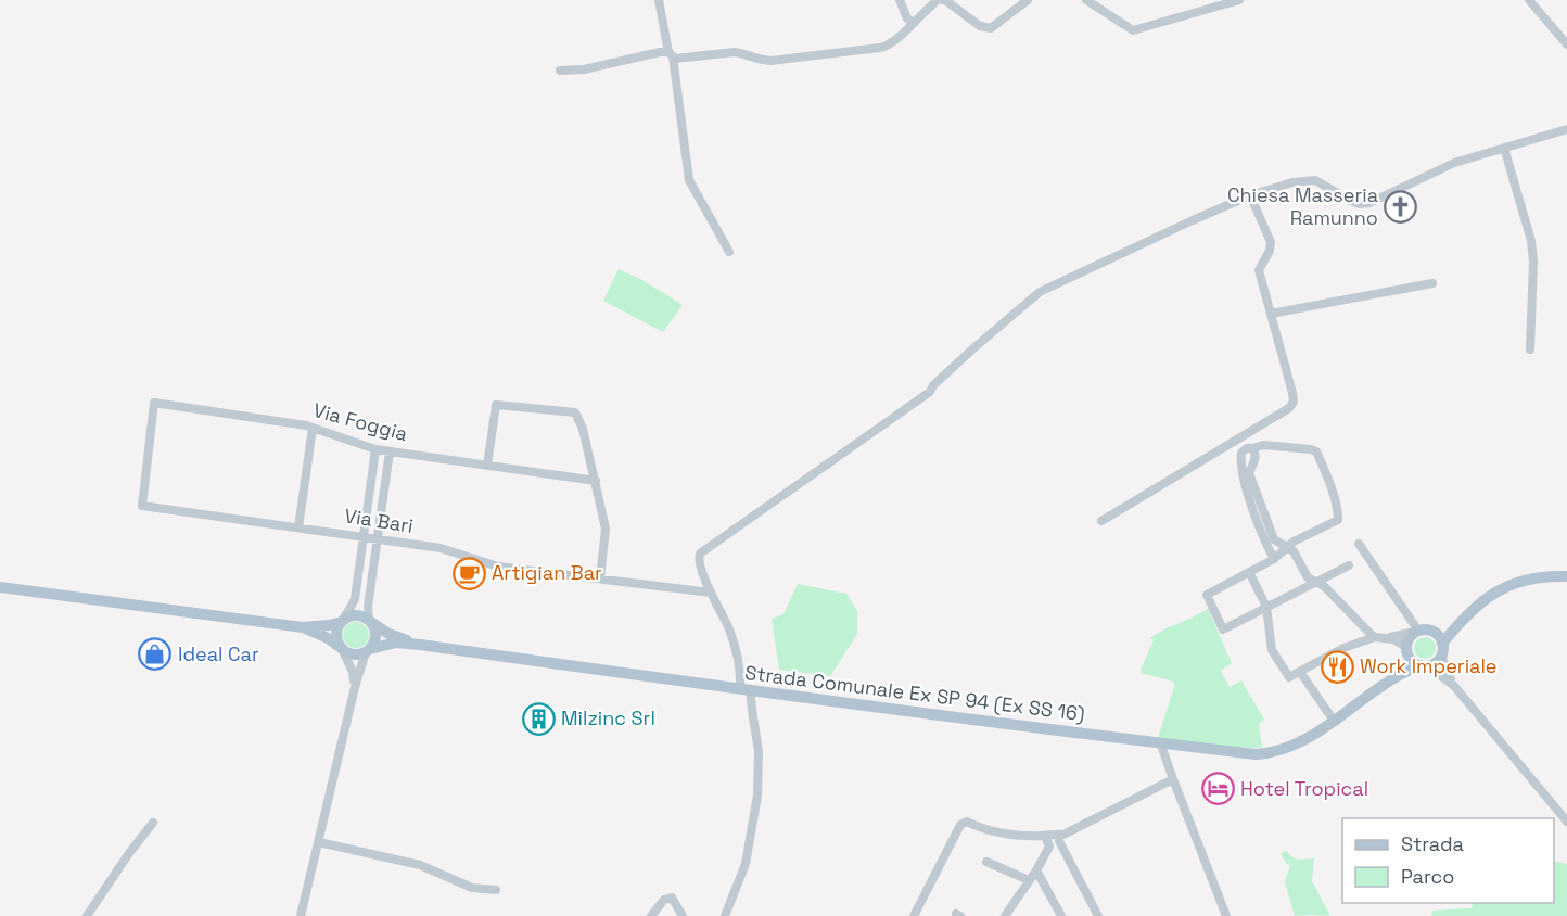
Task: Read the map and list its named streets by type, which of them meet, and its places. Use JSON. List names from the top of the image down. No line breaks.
{"streets":{"main road":["Strada Comunale Ex SP 94 (Ex SS 16)"],"street":["Via Foggia","Via Bari"]},"crossings":[["Via Foggia","Via Bari"]],"places":{"church":["Chiesa Masseria Ramunno"],"cafe":["Artigian Bar"],"shop":["Ideal Car"],"restaurant":["Work Imperiale"],"building":["Milzinc Srl"],"hotel":["Hotel Tropical"]},"legend":["Strada","Parco"]}
